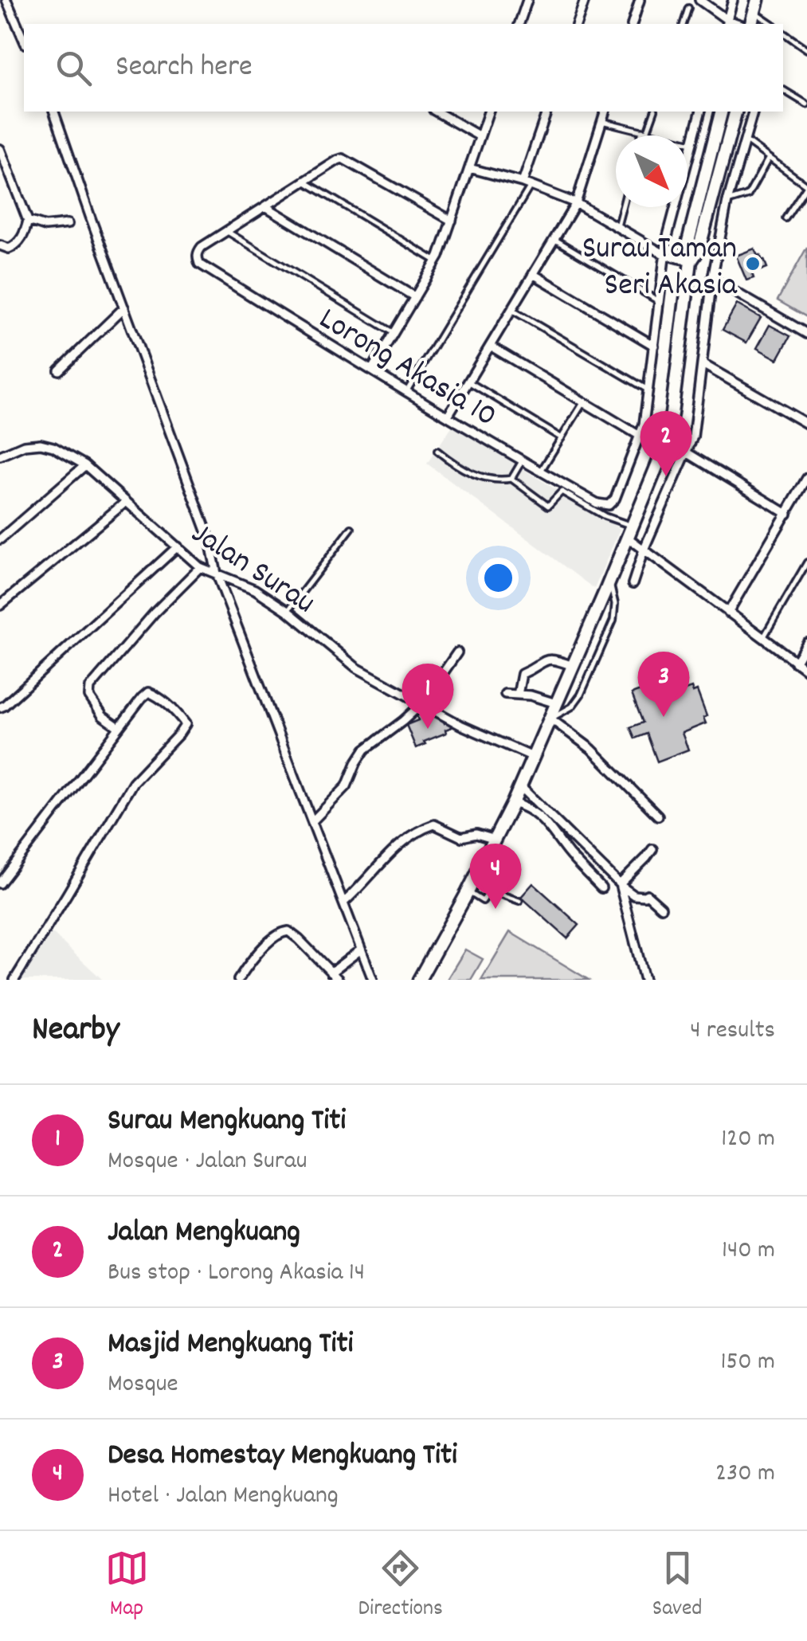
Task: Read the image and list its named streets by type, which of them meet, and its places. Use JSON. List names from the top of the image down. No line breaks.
{"streets":{"street":["Lorong Akasia 10","Jalan Surau"]},"places":["Surau Taman Seri Akasia"],"north":"bottom right","page":{"search":"Search here","pins":["2","3","1","4"],"heading":["Nearby","4 results"],"list":[{"mark":"1","name":"Surau Mengkuang Titi","note":"Mosque · Jalan Surau","value":"120 m"},{"mark":"2","name":"Jalan Mengkuang","note":"Bus stop · Lorong Akasia 14","value":"140 m"},{"mark":"3","name":"Masjid Mengkuang Titi","note":"Mosque","value":"150 m"},{"mark":"4","name":"Desa Homestay Mengkuang Titi","note":"Hotel · Jalan Mengkuang","value":"230 m"}],"nav":["Map","Directions","Saved"]}}
